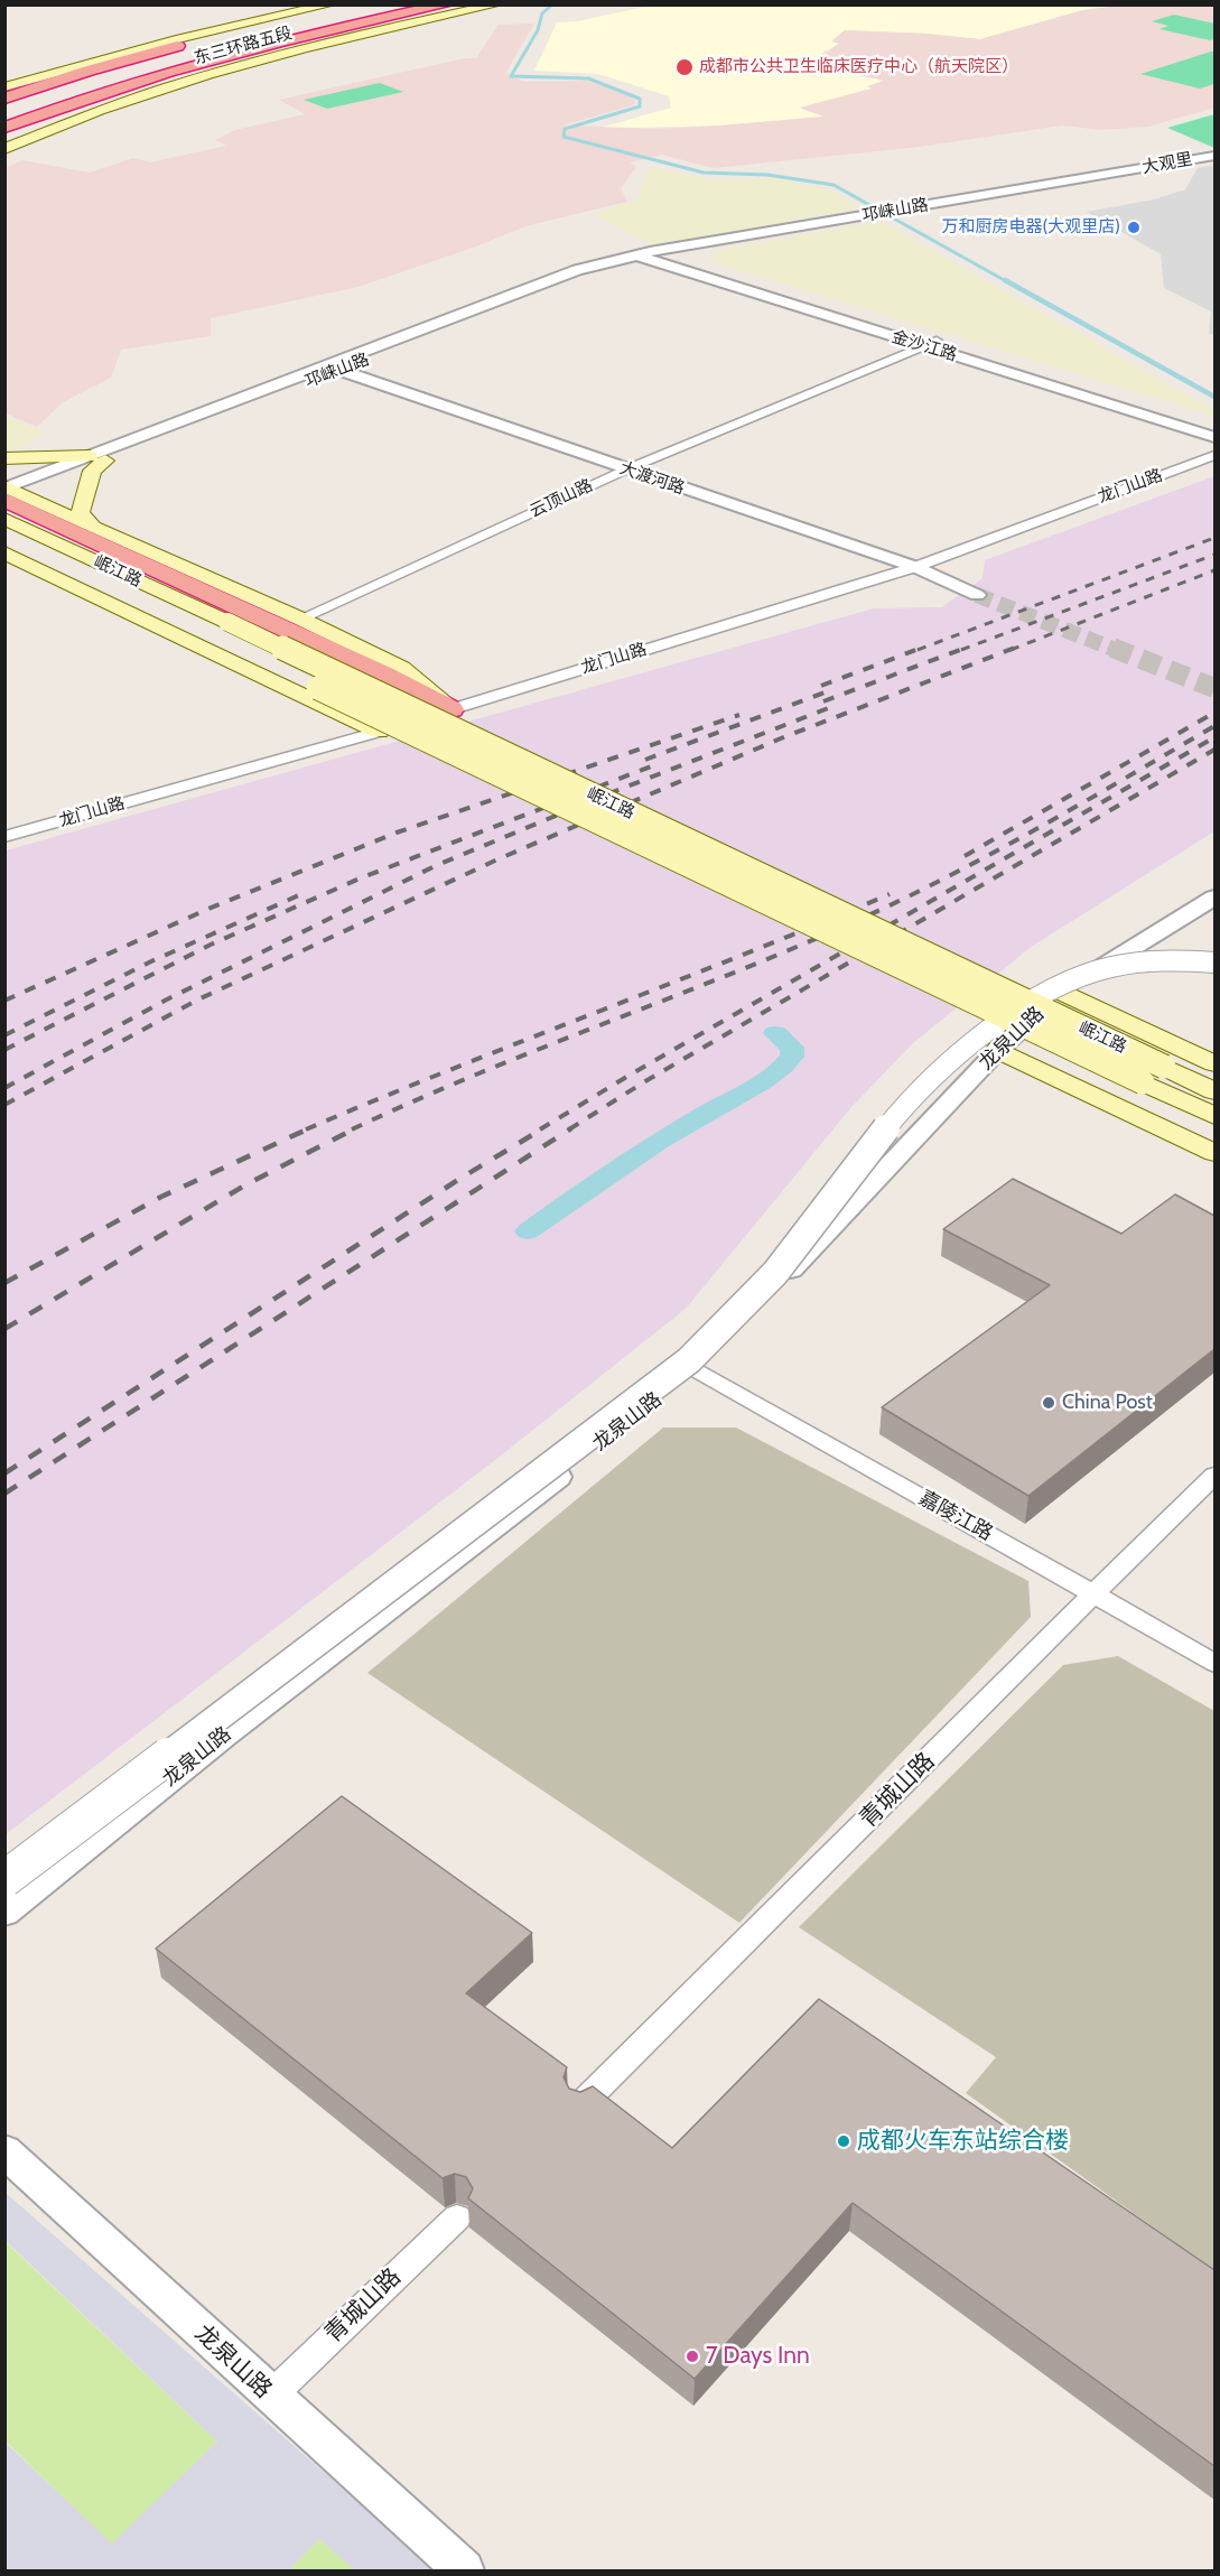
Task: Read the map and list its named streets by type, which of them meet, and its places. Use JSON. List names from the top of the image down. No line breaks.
{"streets":{"highway":["东三环路五段"],"main road":["岷江路"],"street":["大观里","邛崃山路","金沙江路","大渡河路","龙门山路","云顶山路","龙泉山路","嘉陵江路","青城山路"]},"crossings":[["大观里","邛崃山路"],["邛崃山路","金沙江路"],["邛崃山路","大渡河路"],["金沙江路","云顶山路"],["大渡河路","龙门山路"],["大渡河路","云顶山路"],["岷江路","龙泉山路"],["龙泉山路","嘉陵江路"],["龙泉山路","青城山路"],["嘉陵江路","青城山路"]],"places":["成都市公共卫生临床医疗中心（航天院区）","万和厨房电器(大观里店)","China Post","成都火车东站综合楼","7 Days Inn"]}
